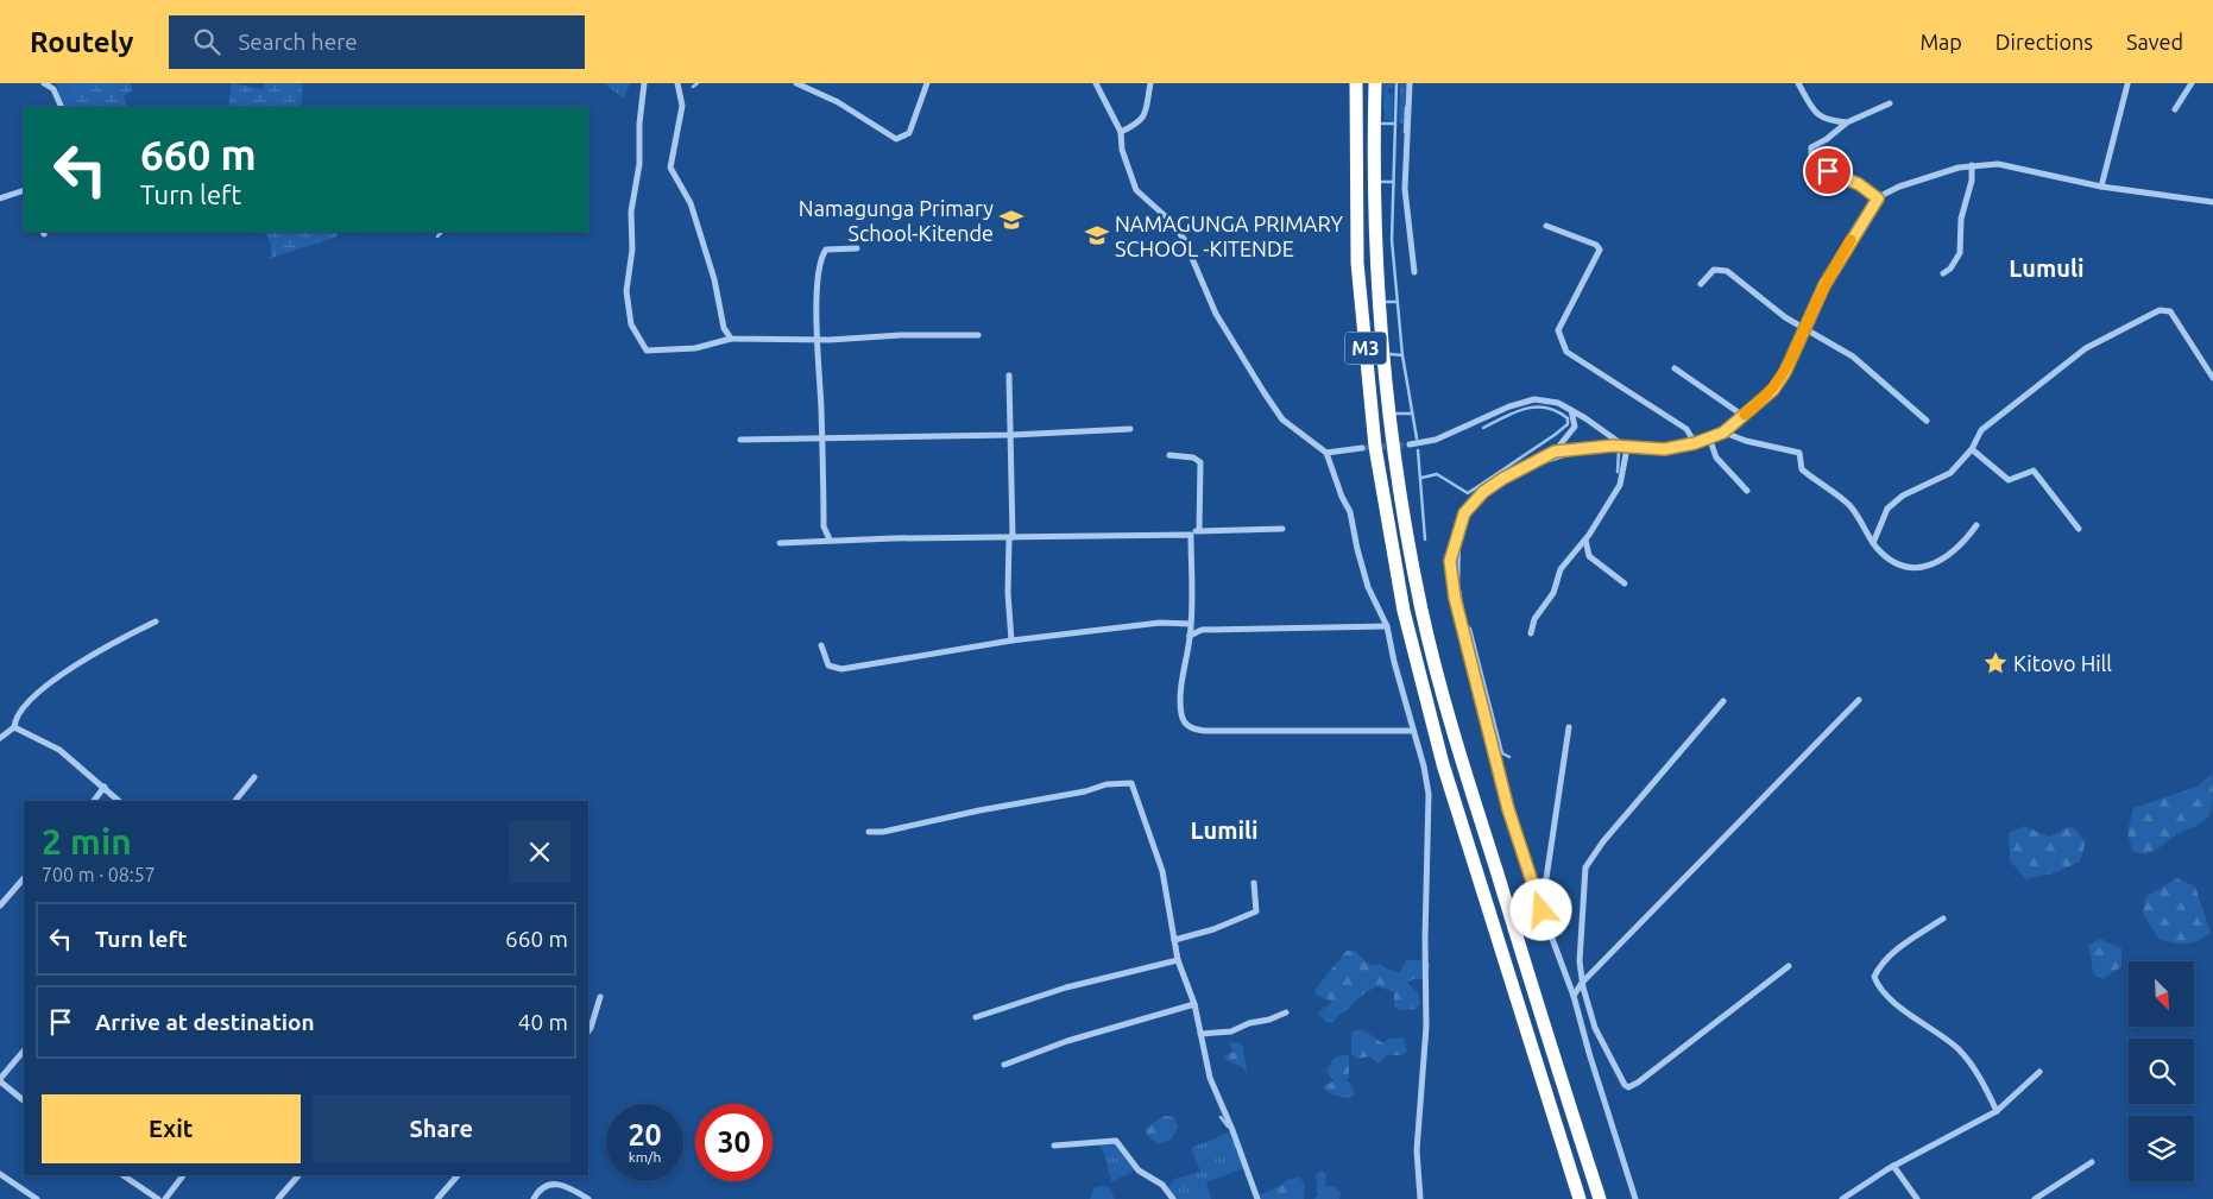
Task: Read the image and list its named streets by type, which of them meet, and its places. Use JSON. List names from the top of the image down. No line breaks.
{"streets":{"highway":["M3"]},"districts":["Lumuli","Lumili"],"places":{"school or university":["Namagunga Primary School-Kitende","NAMAGUNGA PRIMARY SCHOOL -KITENDE"],"place":["Kitovo Hill"]},"north":"bottom right","page":{"header":"Routely","search":"Search here","nav":["Map","Directions","Saved"],"turn":["660 m","Turn left"],"heading":["2 min","700 m · 08:57"],"list":[{"name":"Turn left","value":"660 m"},{"name":"Arrive at destination","value":"40 m"}],"buttons":["Exit","Share"],"speed":"20 km/h","limit":"30"}}
